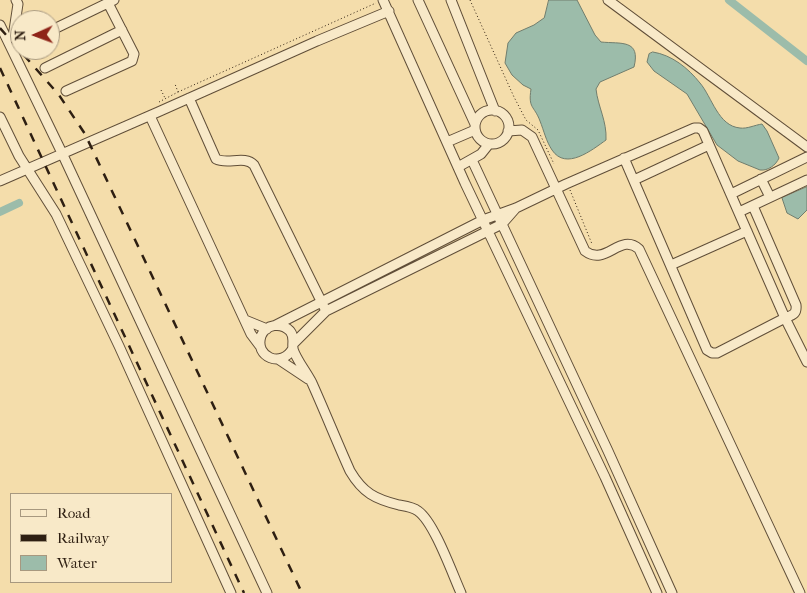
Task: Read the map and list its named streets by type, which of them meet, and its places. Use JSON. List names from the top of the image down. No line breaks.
{"legend":["Road","Railway","Water"],"north":"left"}
